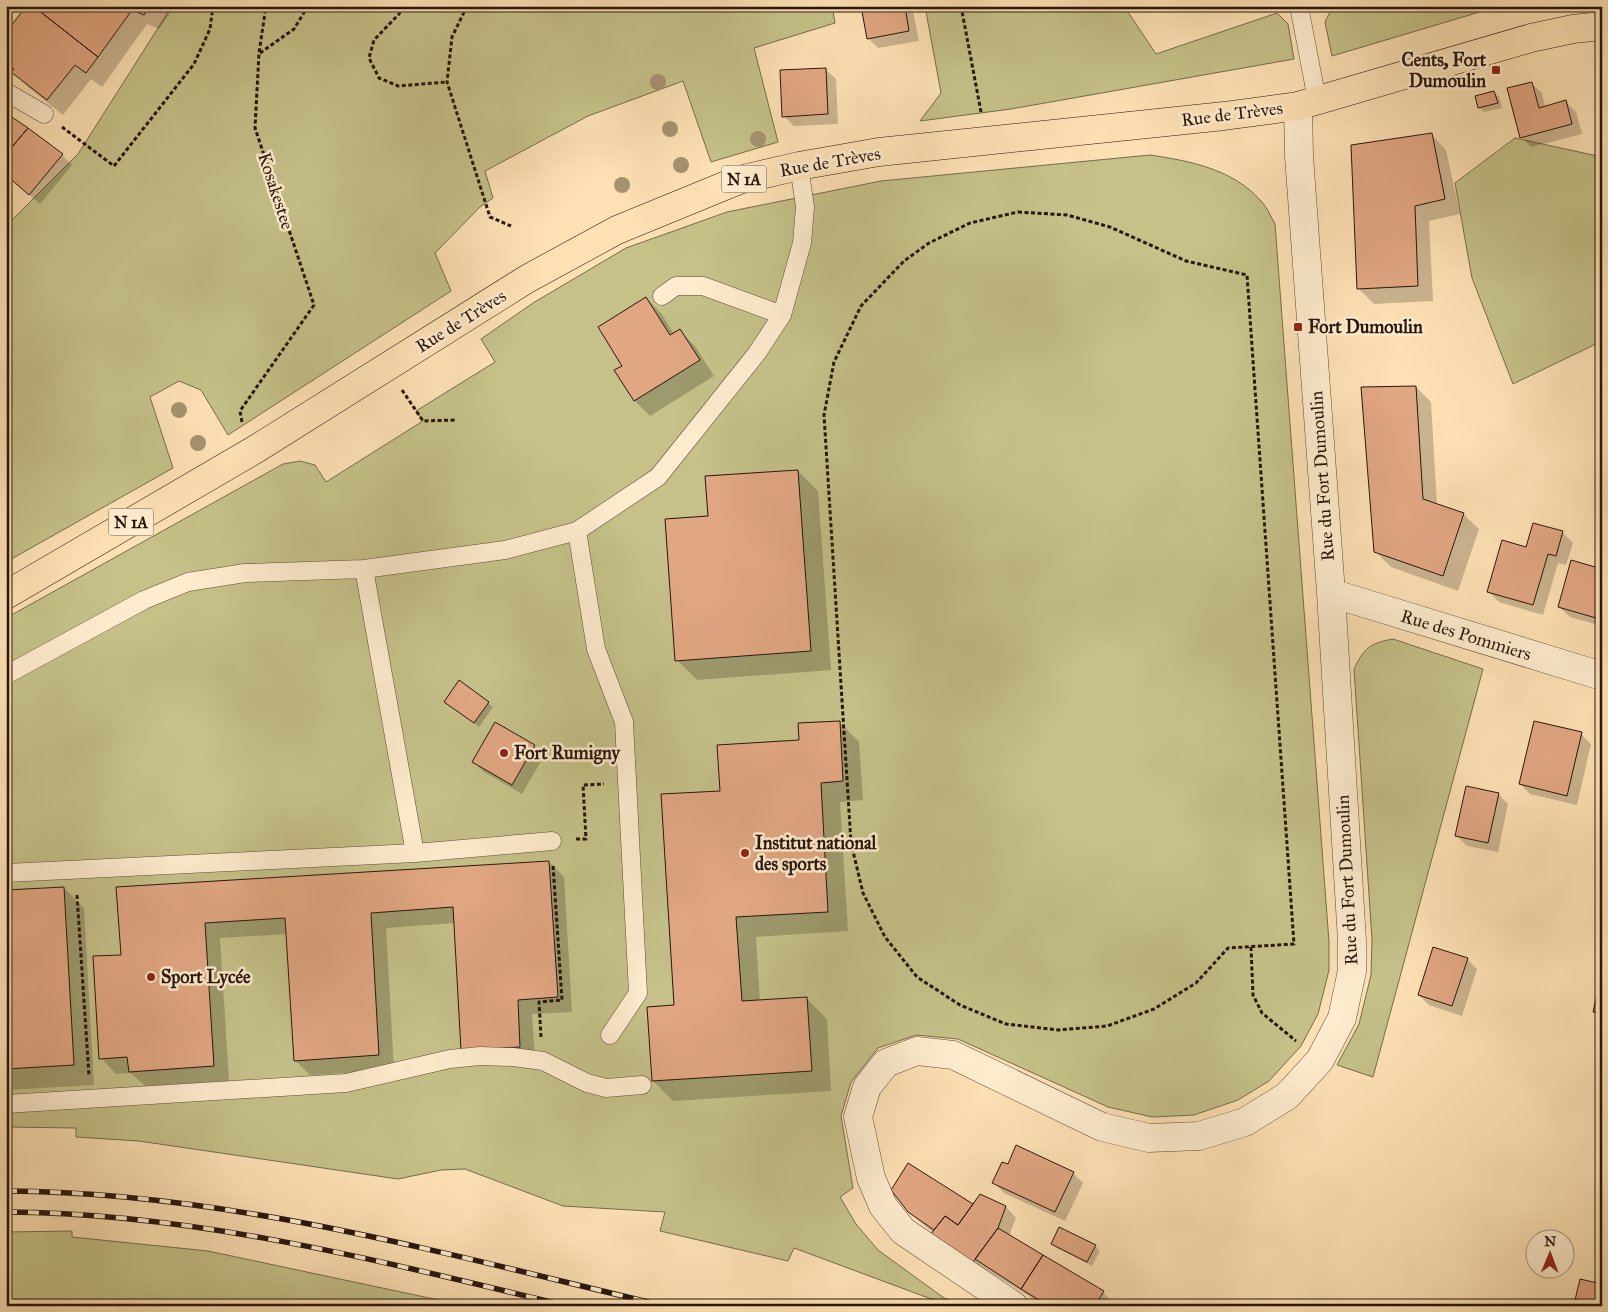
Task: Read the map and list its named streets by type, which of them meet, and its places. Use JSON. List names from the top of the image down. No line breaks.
{"streets":{"main road":["Rue de Trèves","N 1A"],"street":["Rue du Fort Dumoulin","Rue des Pommiers"],"path":["Kosakestee"]},"crossings":[["Rue de Trèves","Kosakestee"],["Rue de Trèves","Rue du Fort Dumoulin"],["Rue du Fort Dumoulin","Rue des Pommiers"]],"places":{"transit":["Cents, Fort Dumoulin","Fort Dumoulin"],"other":["Fort Rumigny","Institut national des sports","Sport Lycée"]},"north":"top"}
